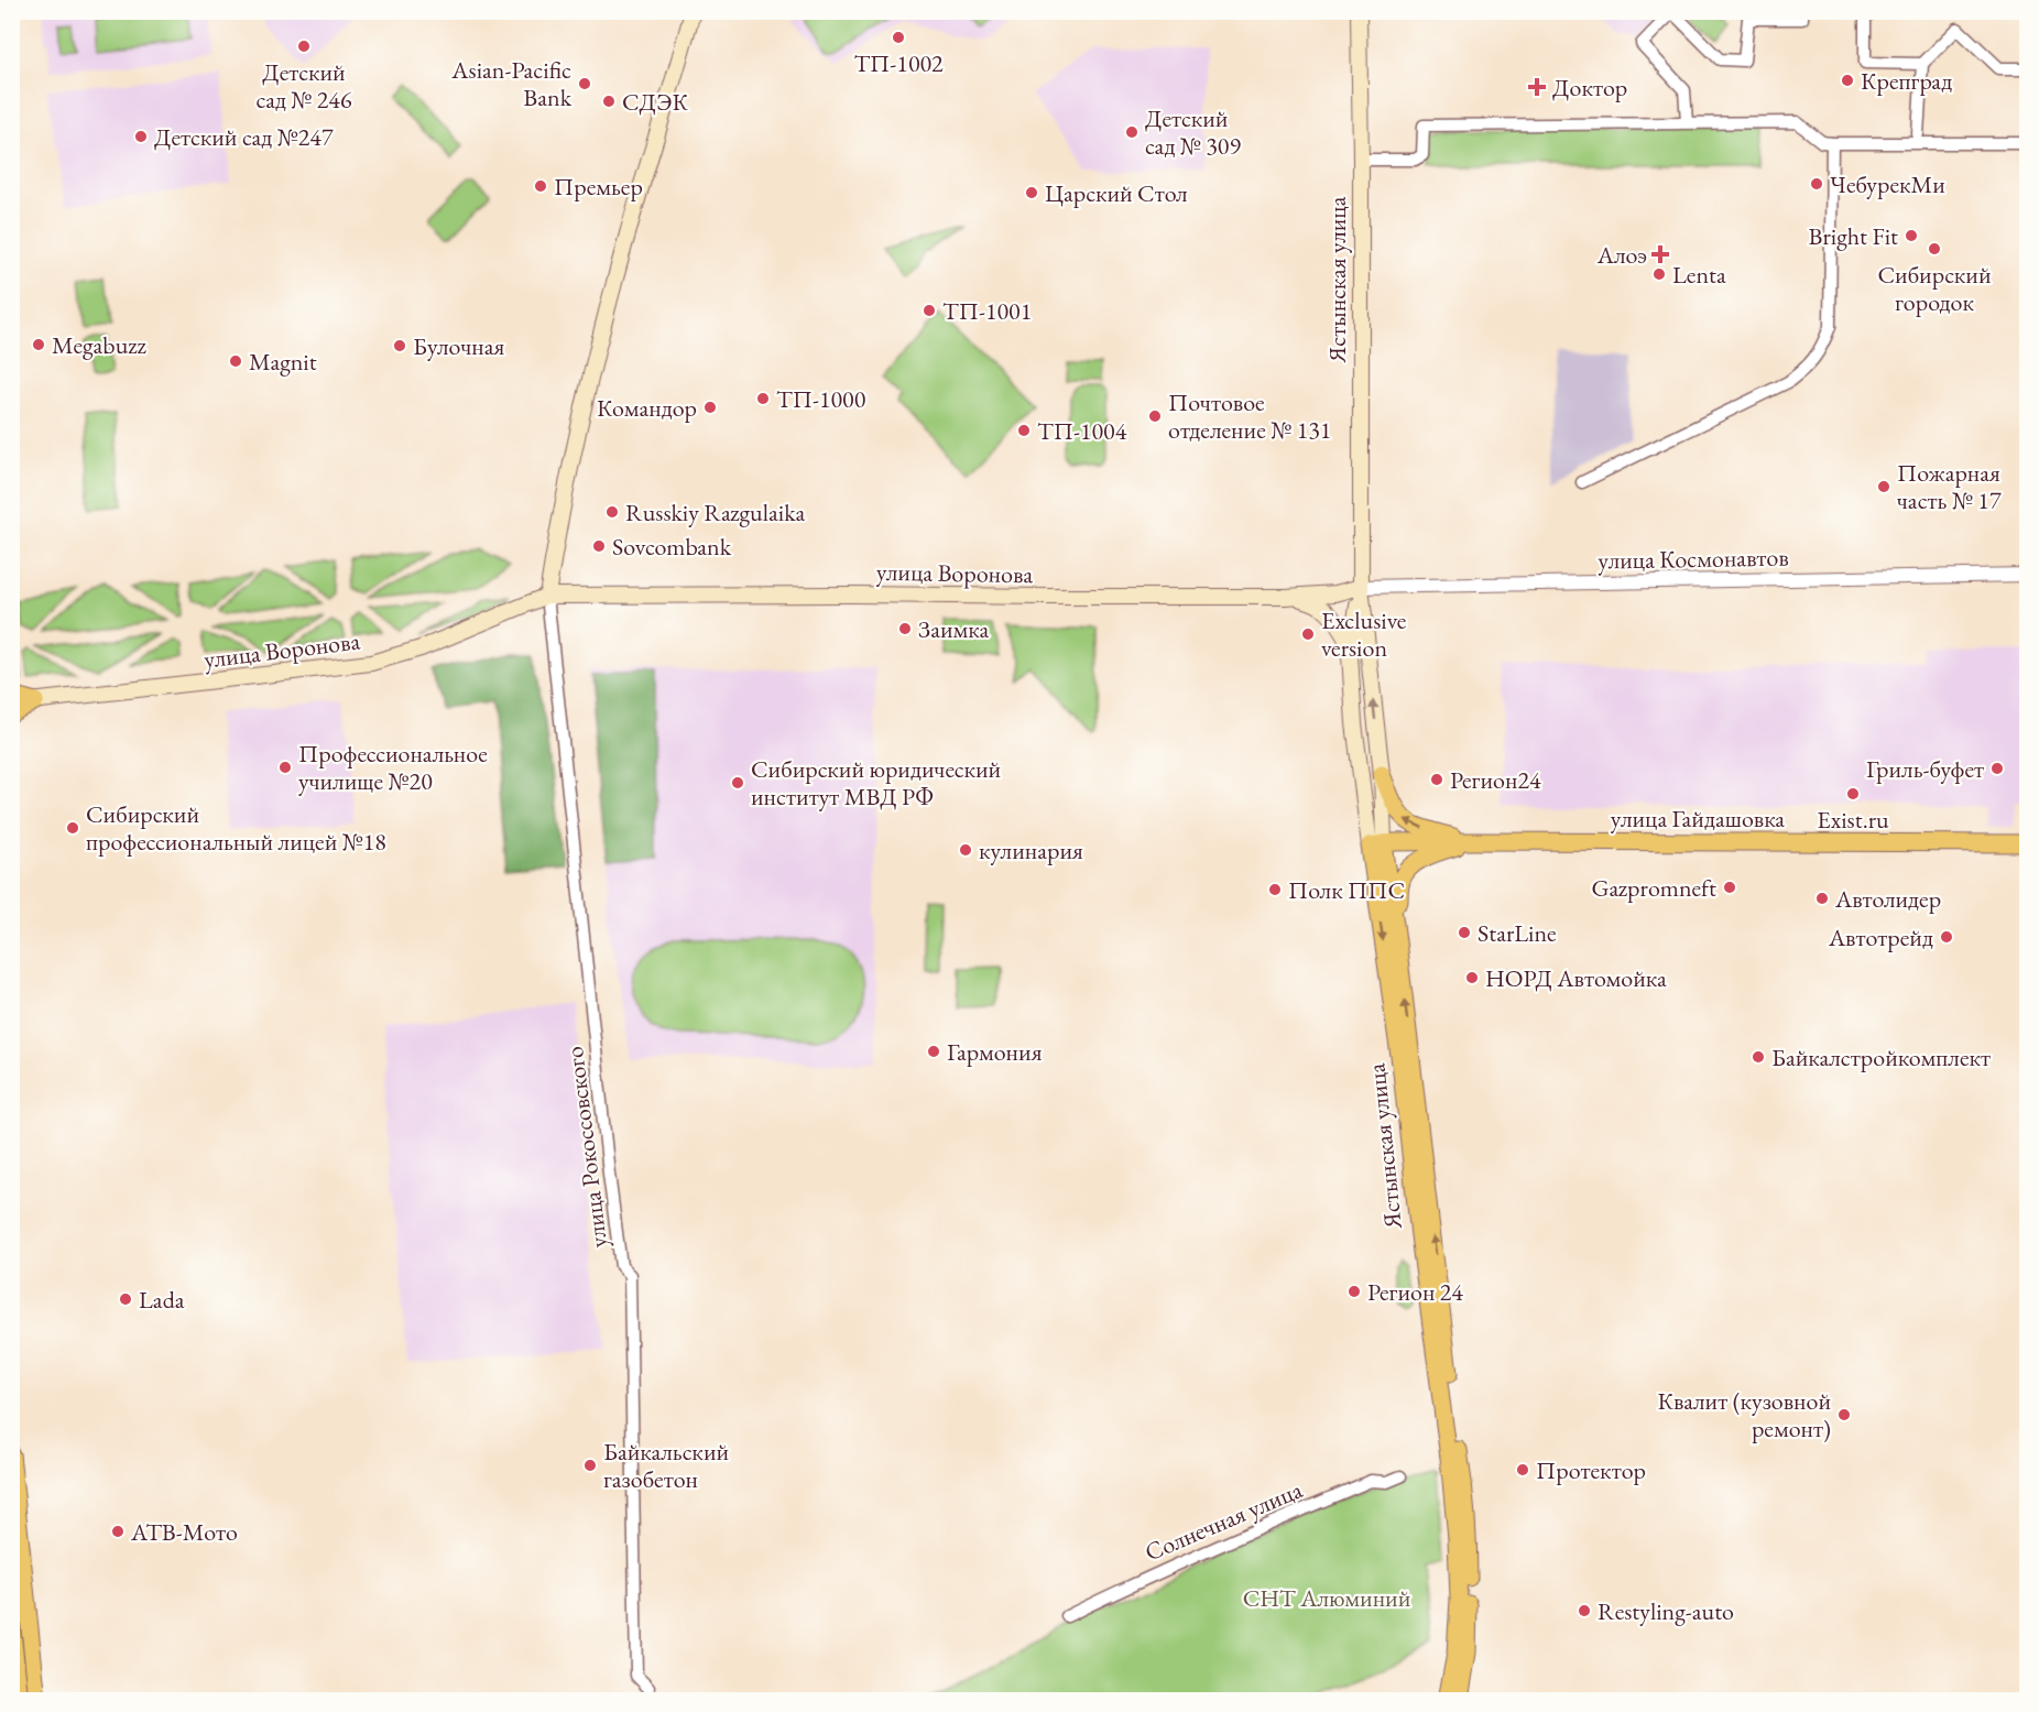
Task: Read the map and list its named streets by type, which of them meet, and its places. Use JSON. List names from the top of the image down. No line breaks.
{"streets":{"main road":["Ястынская улица","улица Воронова","улица Гайдашовка"],"street":["улица Космонавтов","улица Рокоссовского","Солнечная улица"]},"crossings":[["Ястынская улица","улица Космонавтов"],["Ястынская улица","улица Воронова"],["Ястынская улица","улица Гайдашовка"],["улица Космонавтов","улица Воронова"],["улица Воронова","улица Рокоссовского"]],"parks":["СНТ Алюминий"],"places":{"other":["ТП-1002","Детский сад № 246","Крепград","Asian-Pacific Bank","СДЭК","Детский сад № 309","Детский сад №247","ЧебурекМи","Премьер","Царский Стол","Bright Fit","Сибирский городок","Lenta","ТП-1001","Megabuzz","Булочная","Magnit","ТП-1000","Командор","Почтовое отделение № 131","ТП-1004","Пожарная часть № 17","Russkiy Razgulaika","Sovcombank","Заимка","Exclusive version","Профессиональное училище №20","Гриль-буфет","Регион24","Сибирский юридический институт МВД РФ","Exist.ru","Сибирский профессиональный лицей №18","кулинария","Gazpromneft","Полк ППС","Автолидер","StarLine","Автотрейд","НОРД Автомойка","Гармония","Байкалстройкомплект","Регион 24","Lada","Квалит (кузовной ремонт)","Байкальский газобетон","Протектор","АТВ-Мото","Restyling-auto"],"health":["Доктор","Алоэ"]}}
